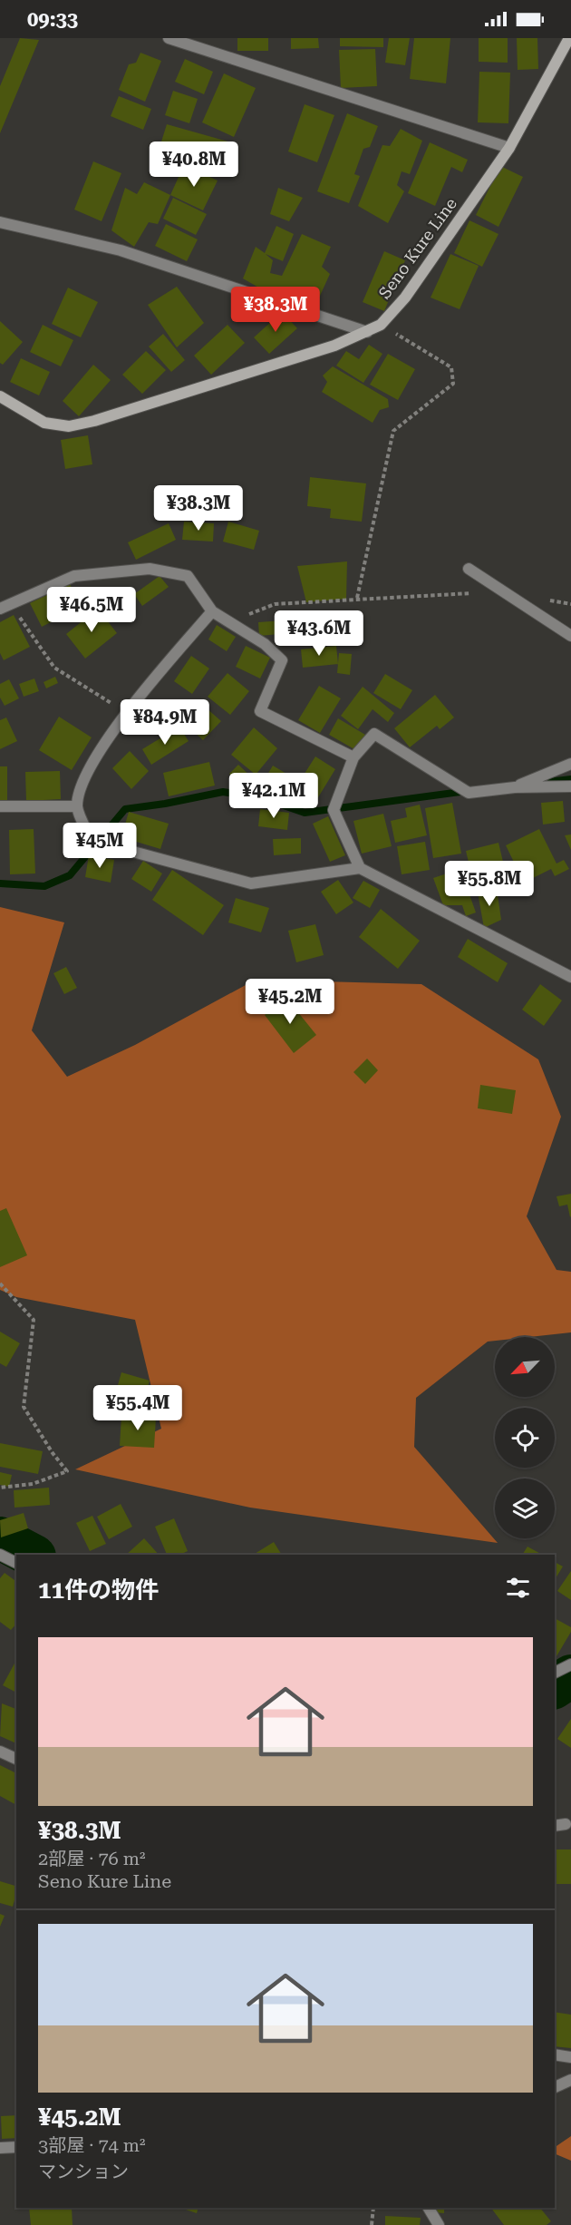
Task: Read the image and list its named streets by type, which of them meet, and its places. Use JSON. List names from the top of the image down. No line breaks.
{"streets":{"main road":["Seno Kure Line"]},"north":"bottom left","page":{"status":"09:33","price":["¥40.8M","¥38.3M","¥38.3M","¥46.5M","¥43.6M","¥84.9M","¥42.1M","¥45M","¥55.8M","¥45.2M","¥55.4M"],"heading":"11件の物件","list":[{"name":"¥38.3M","note":"2部屋 · 76 m² · Seno Kure Line"},{"name":"¥45.2M","note":"3部屋 · 74 m² · マンション"}]}}
